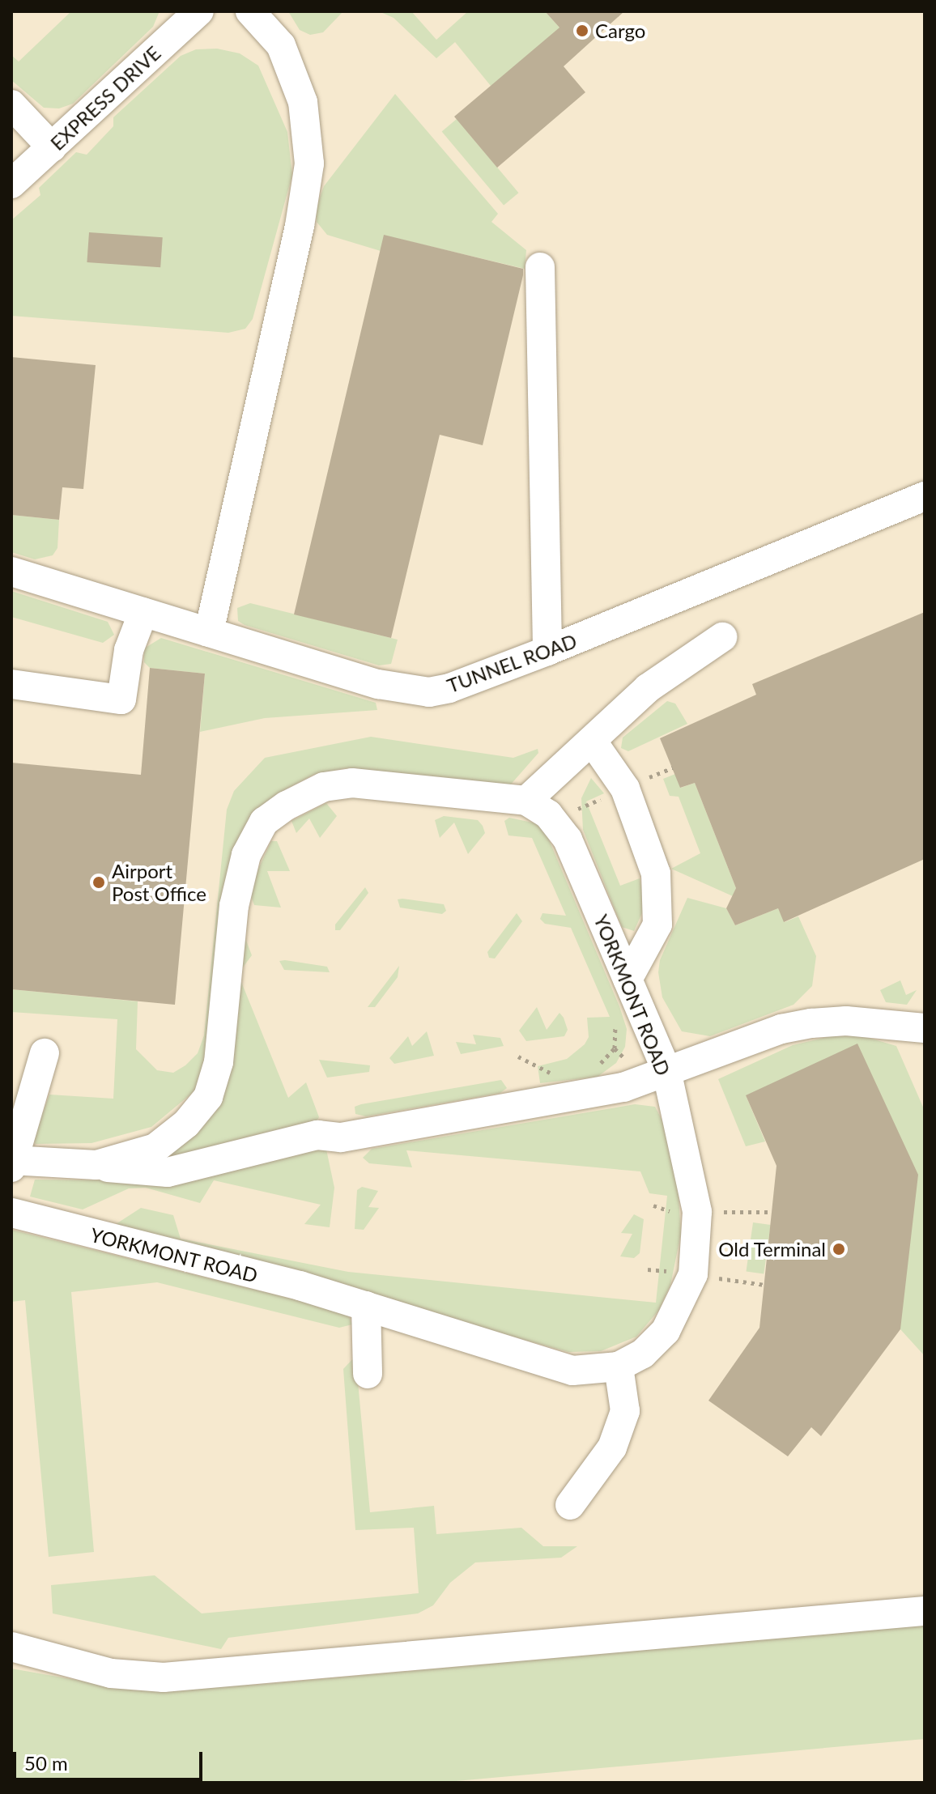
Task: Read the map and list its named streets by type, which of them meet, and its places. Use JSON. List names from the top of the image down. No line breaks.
{"streets":{"street":["EXPRESS DRIVE","TUNNEL ROAD","YORKMONT ROAD"]},"places":["Cargo","Airport Post Office","Old Terminal"],"scale_bar":"50 m"}
